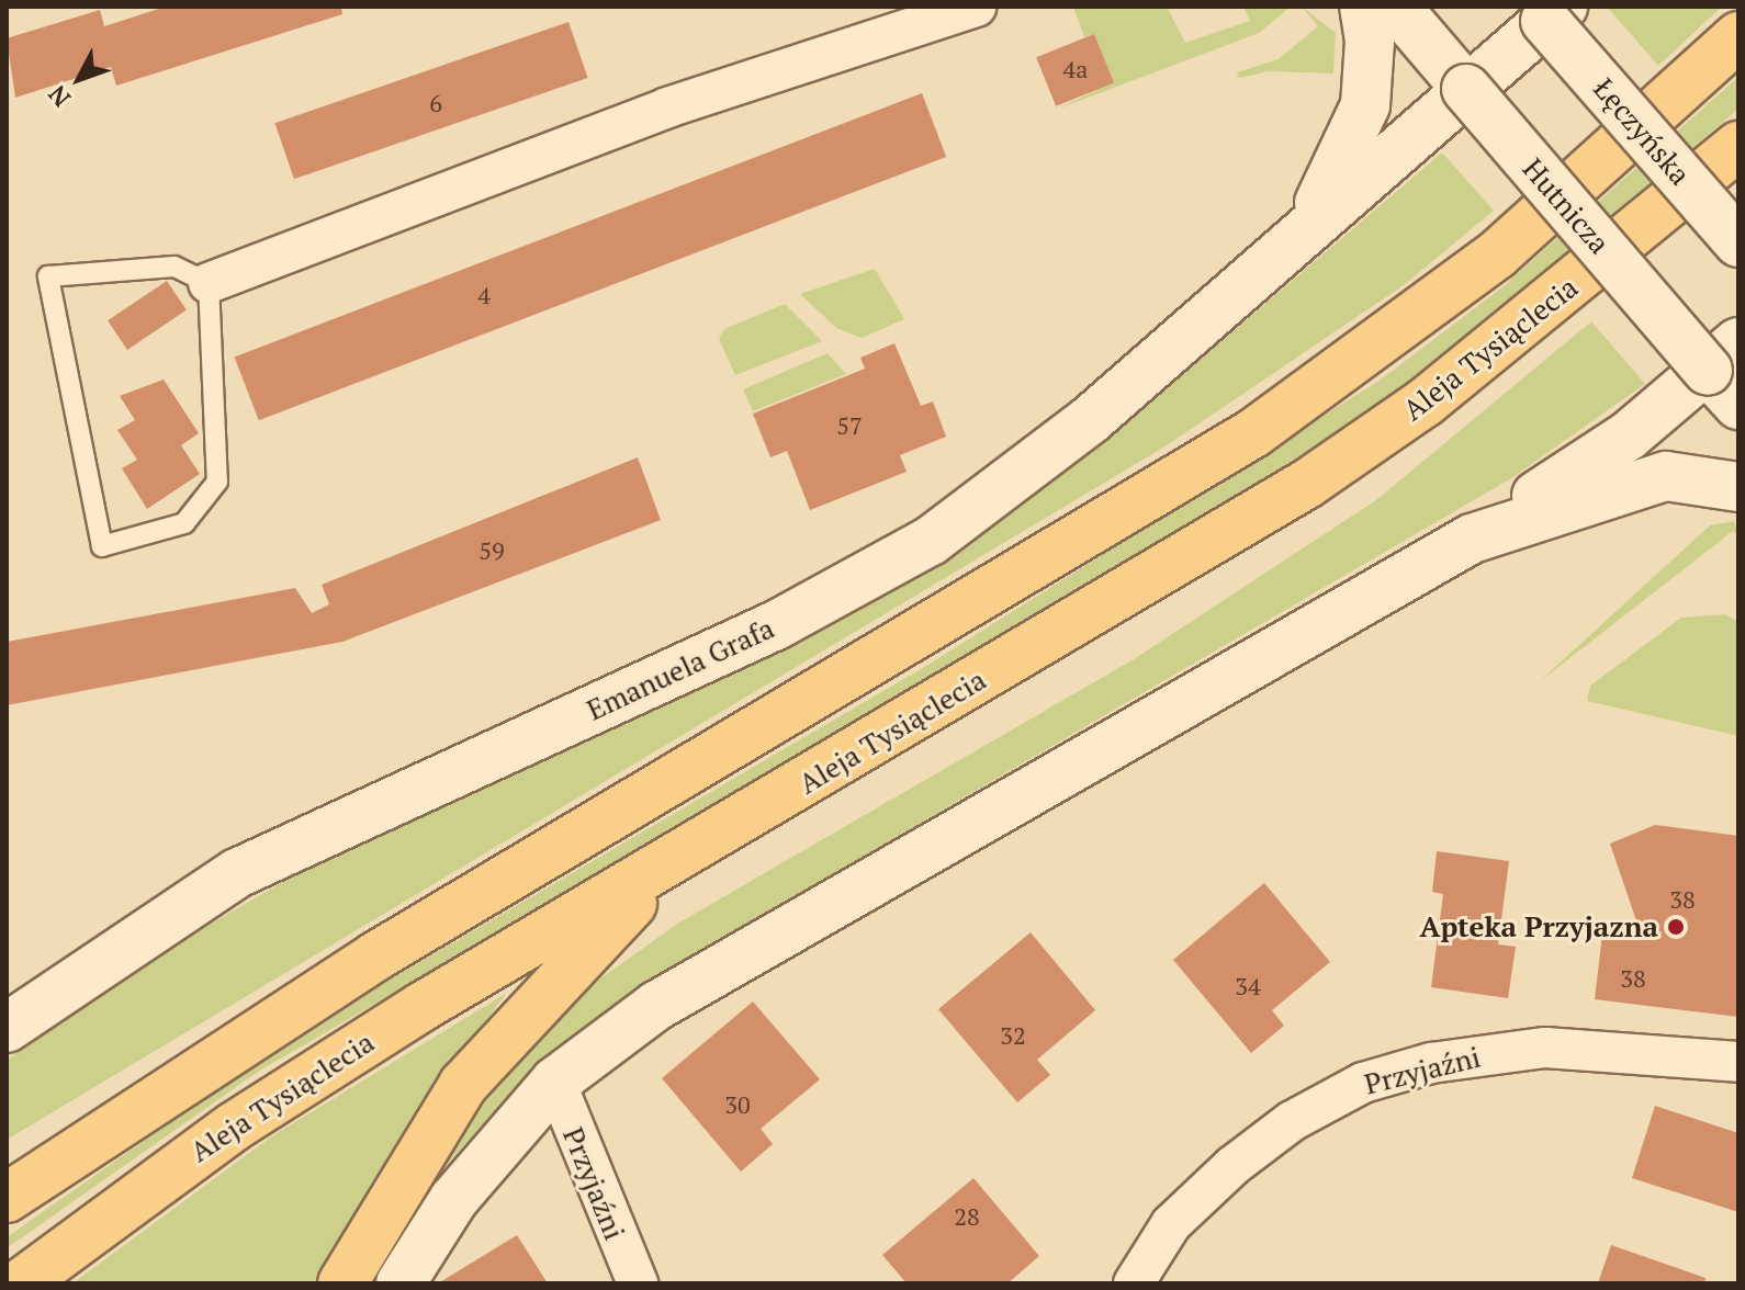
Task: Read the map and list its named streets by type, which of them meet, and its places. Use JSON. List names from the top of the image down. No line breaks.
{"streets":{"main road":["Aleja Tysiąclecia"],"street":["Łęczyńska","Hutnicza","Emanuela Grafa","Przyjaźni"]},"crossings":[["Hutnicza","Emanuela Grafa"]],"places":["Apteka Przyjazna"],"house_numbers":["4a","6","4","57","59","38","38","34","32","30","28"],"north":"bottom left"}
